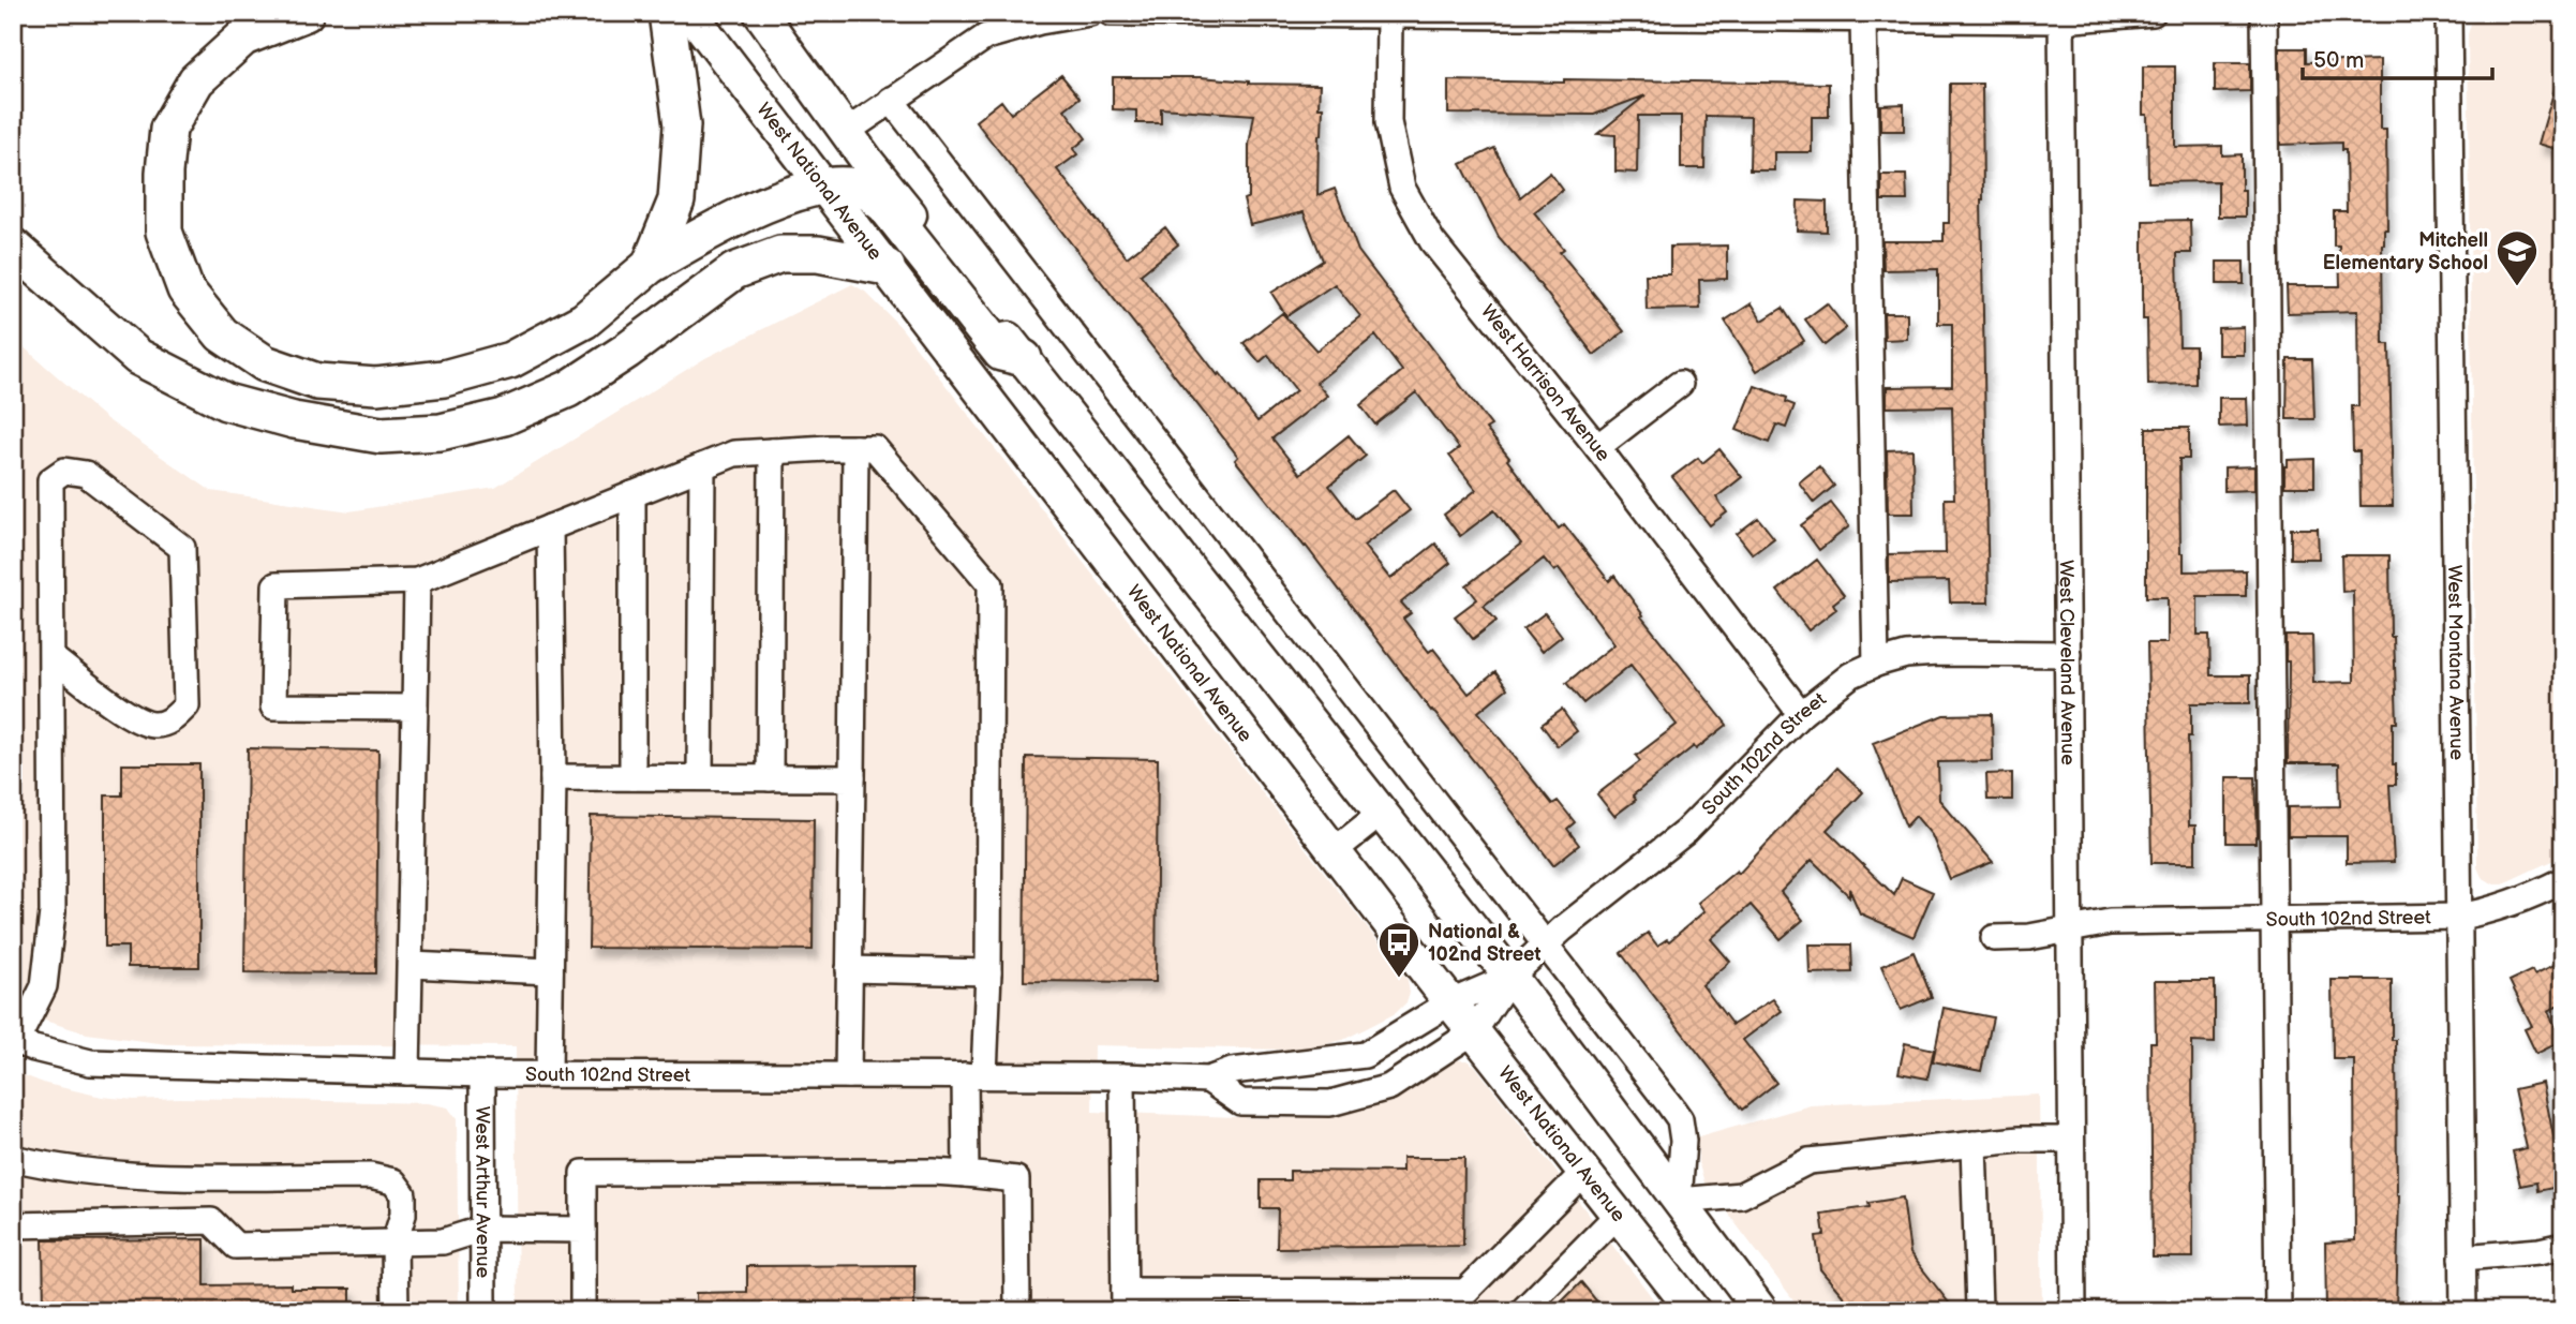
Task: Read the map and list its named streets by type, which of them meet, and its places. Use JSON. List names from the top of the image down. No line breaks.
{"streets":{"main road":["West National Avenue"],"street":["West Harrison Avenue","West Montana Avenue","West Cleveland Avenue","South 102nd Street","West Arthur Avenue"]},"crossings":[["West National Avenue","South 102nd Street"],["West Harrison Avenue","South 102nd Street"],["West Montana Avenue","South 102nd Street"],["West Cleveland Avenue","South 102nd Street"],["South 102nd Street","West Arthur Avenue"]],"places":{"school or university":["Mitchell Elementary School"],"bus stop":["National & 102nd Street"]},"scale_bar":"50 m"}
